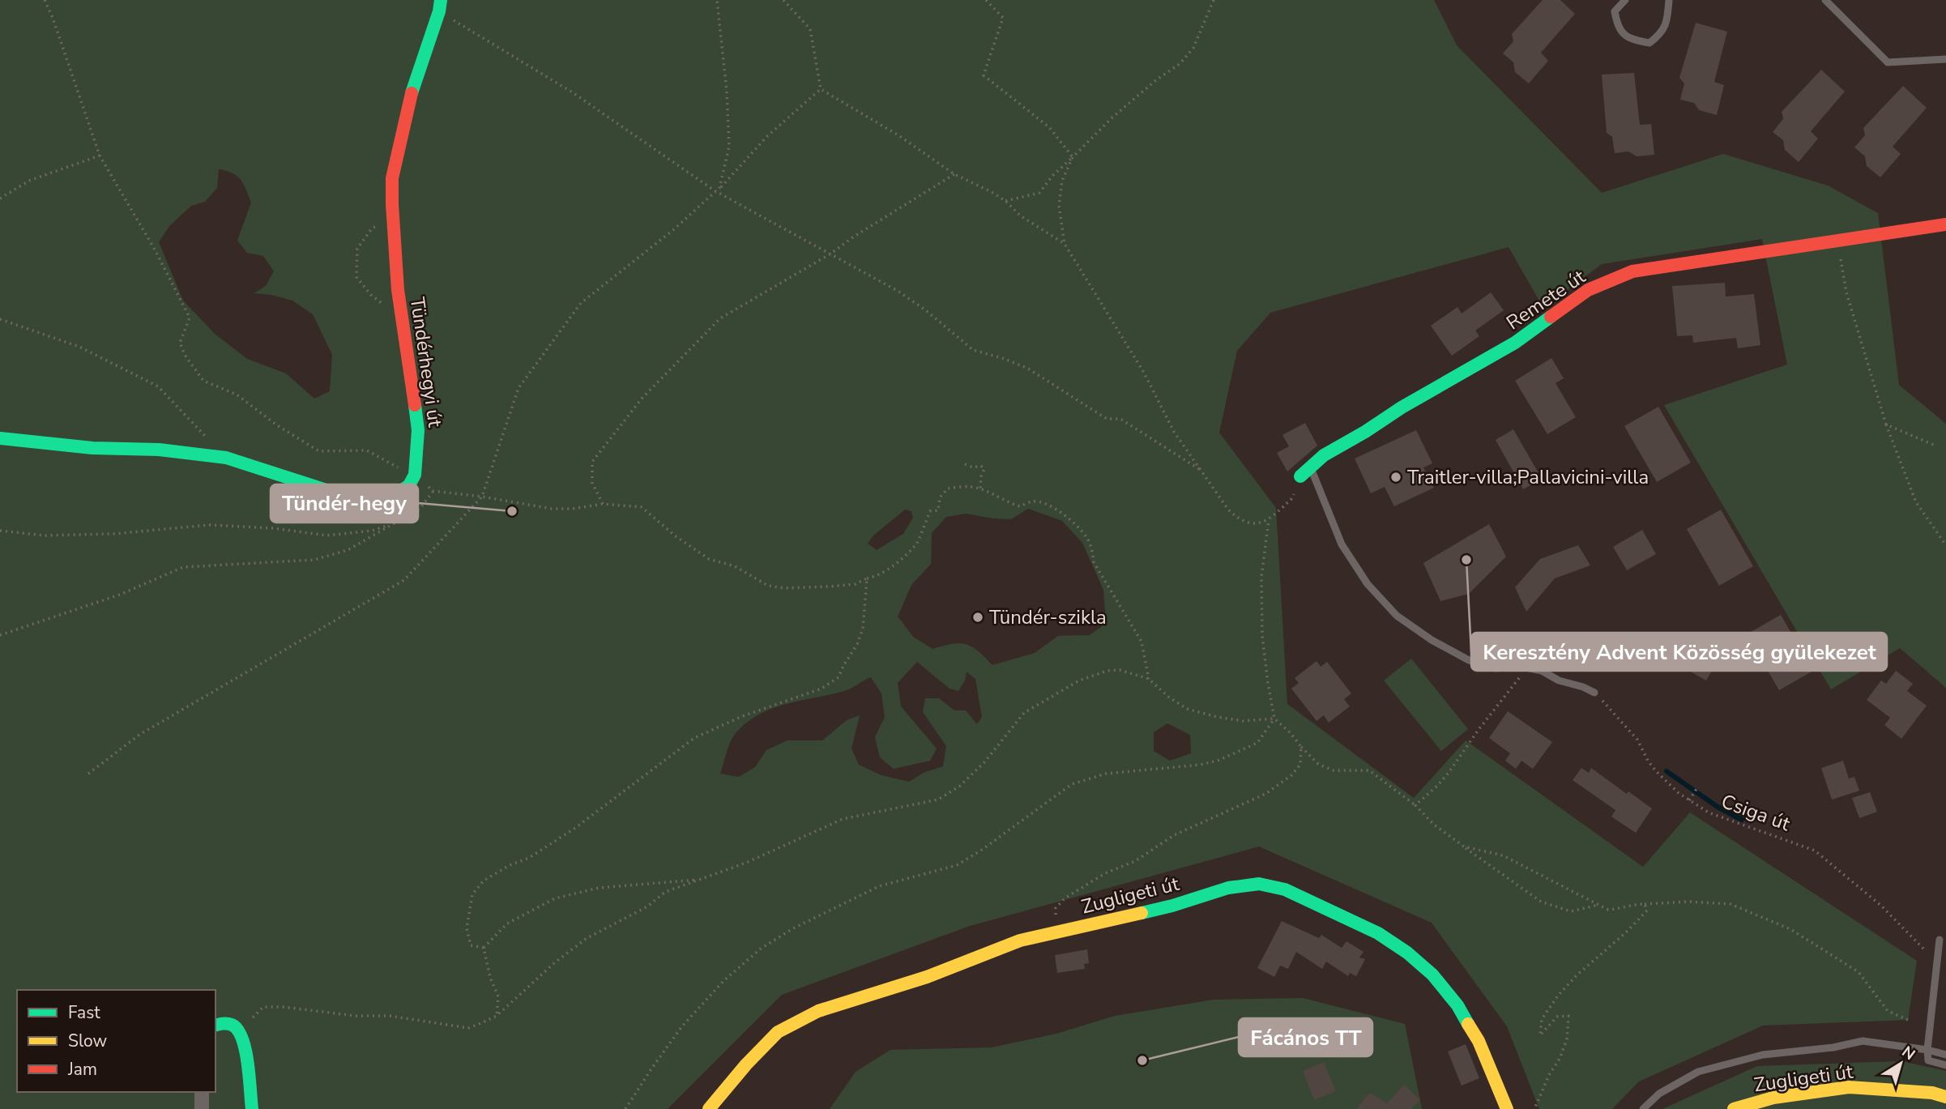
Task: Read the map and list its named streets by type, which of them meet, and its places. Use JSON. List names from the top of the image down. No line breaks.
{"streets":{"street":["Remete út","Tündérhegyi út","Zugligeti út"],"path":["Csiga út"]},"places":["Traitler-villa;Pallavicini-villa","Tündér-hegy","Keresztény Advent Közösség gyülekezet","Tündér-szikla","Fácános TT"],"legend":["Fast","Slow","Jam"],"north":"top right"}
